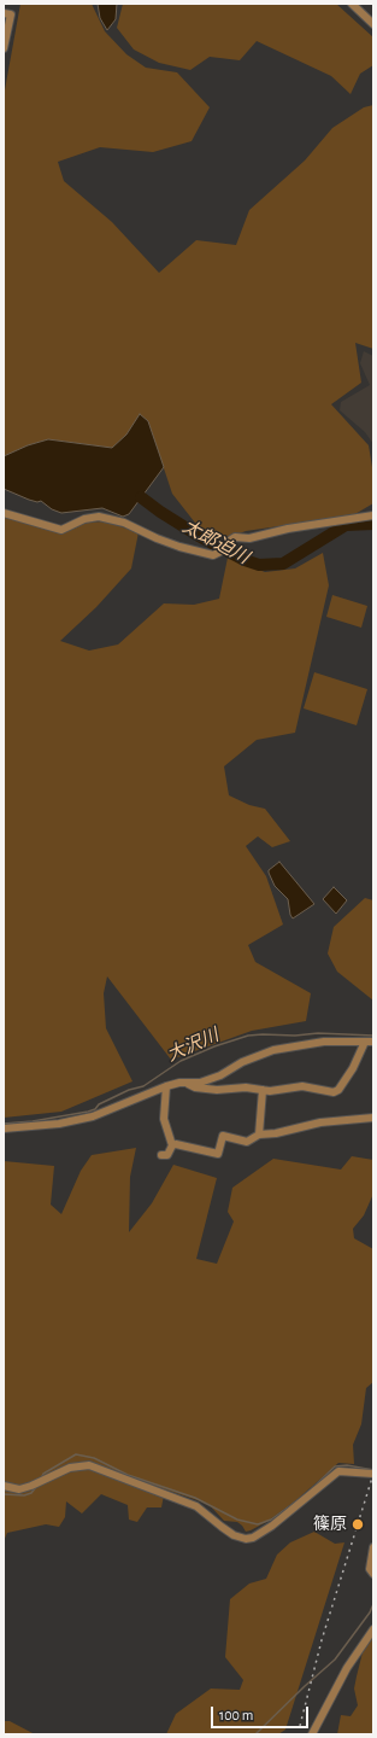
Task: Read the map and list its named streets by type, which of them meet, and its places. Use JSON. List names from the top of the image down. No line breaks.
{"water":["太郎迫川","大沢川"],"places":["篠原"],"scale_bar":"100 m"}
